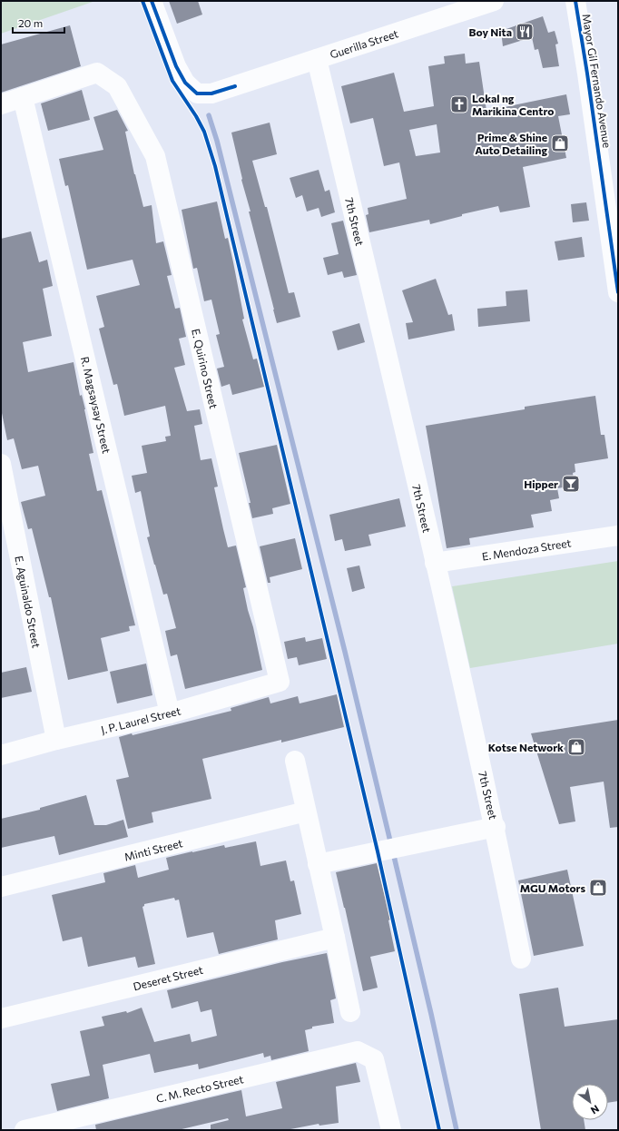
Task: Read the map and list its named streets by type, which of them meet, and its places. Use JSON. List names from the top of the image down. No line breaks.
{"streets":{"street":["Guerilla Street","Mayor Gil Fernando Avenue","7th Street","E. Quirino Street","R. Magsaysay Street","E. Mendoza Street","E. Aguinaldo Street","J. P. Laurel Street","Minti Street","Deseret Street","C. M. Recto Street"]},"crossings":[["Guerilla Street","7th Street"],["7th Street","E. Mendoza Street"],["E. Quirino Street","R. Magsaysay Street"],["E. Quirino Street","J. P. Laurel Street"],["R. Magsaysay Street","J. P. Laurel Street"],["E. Aguinaldo Street","J. P. Laurel Street"]],"places":{"restaurant":["Boy Nita"],"church":["Lokal ng Marikina Centro"],"shop":["Prime & Shine Auto Detailing","Kotse Network","MGU Motors"],"bar":["Hipper"]},"scale_bar":"20 m","north":"bottom right"}
